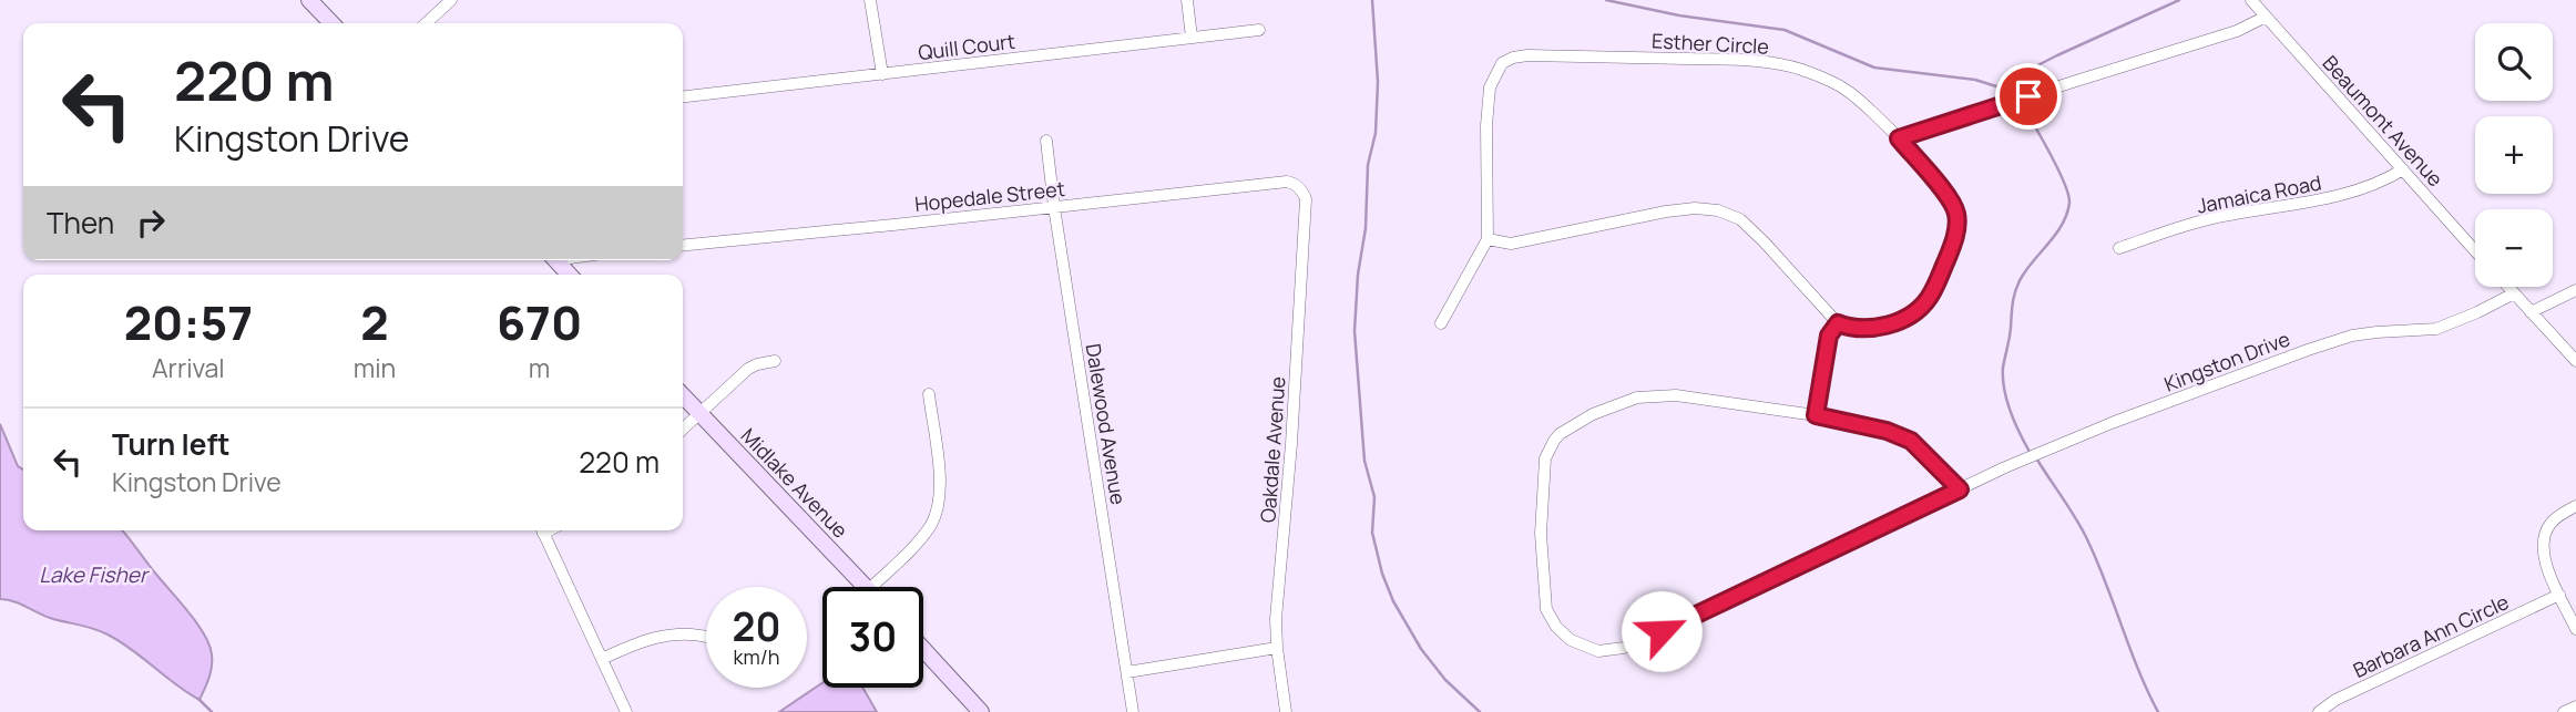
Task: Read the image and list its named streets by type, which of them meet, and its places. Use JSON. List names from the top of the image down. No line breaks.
{"streets":{"street":["Esther Circle","Quill Court","Beaumont Avenue","Jamaica Road","Hopedale Street","Kingston Drive","Dalewood Avenue","Oakdale Avenue","Midlake Avenue","Barbara Ann Circle"]},"crossings":[["Beaumont Avenue","Jamaica Road"],["Hopedale Street","Dalewood Avenue"],["Hopedale Street","Oakdale Avenue"]],"water":["Lake Fisher"],"page":{"map_buttons":["+","−"],"turn":["220 m","Kingston Drive"],"then":"Then","eta":["20:57","Arrival","2","min","670","m"],"list":[{"name":"Turn left","note":"Kingston Drive","value":"220 m"}],"speed":"20 km/h","limit":"30"}}
